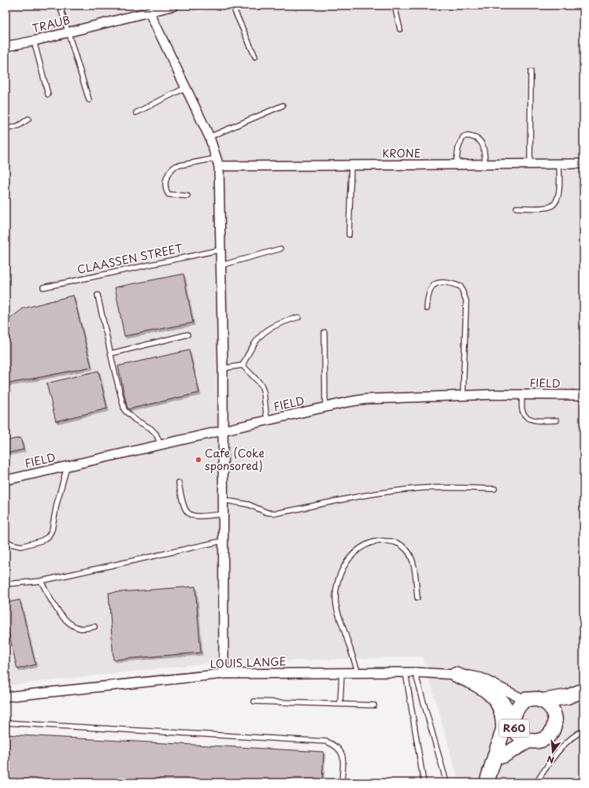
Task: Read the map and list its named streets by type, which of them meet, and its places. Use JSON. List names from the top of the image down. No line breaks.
{"streets":{"main road":["R60"],"street":["TRAUB","KRONE","FIELD","LOUIS LANGE"],"lane":["CLAASSEN STREET"]},"crossings":[["LOUIS LANGE","R60"]],"places":["Cafe (Coke sponsored)"],"north":"bottom"}
